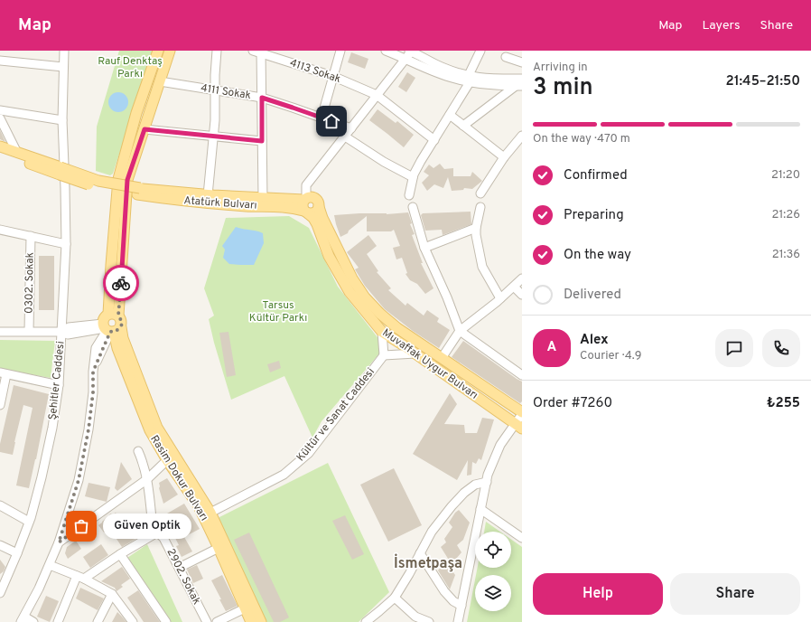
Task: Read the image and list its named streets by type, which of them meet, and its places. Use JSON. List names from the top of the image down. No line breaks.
{"streets":{"main road":["Atatürk Bulvarı","Muvaffak Uygur Bulvarı","Rasim Dokur Bulvarı"],"street":["4113 Sokak","4111 Sokak","0302. Sokak","Şehitler Caddesi","Kültür ve Sanat Caddesi","2902. Sokak"]},"crossings":[["Atatürk Bulvarı","Muvaffak Uygur Bulvarı"]],"districts":["İsmetpaşa"],"parks":["Rauf Denktaş Parkı","Tarsus Kültür Parkı"],"places":["Güven Optik"],"page":{"header":"Map","nav":["Map","Layers","Share"],"heading":["3 min","Arriving in","21:45–21:50"],"panel":["Alex","Courier · 4.9","Order #7260","₺255"],"bar":"On the way · 470 m","list":[["Confirmed","21:20"],["Preparing","21:26"],["On the way","21:36"],"Delivered"],"round":"A","bubble":"Güven Optik","buttons":["Help","Share"]}}
